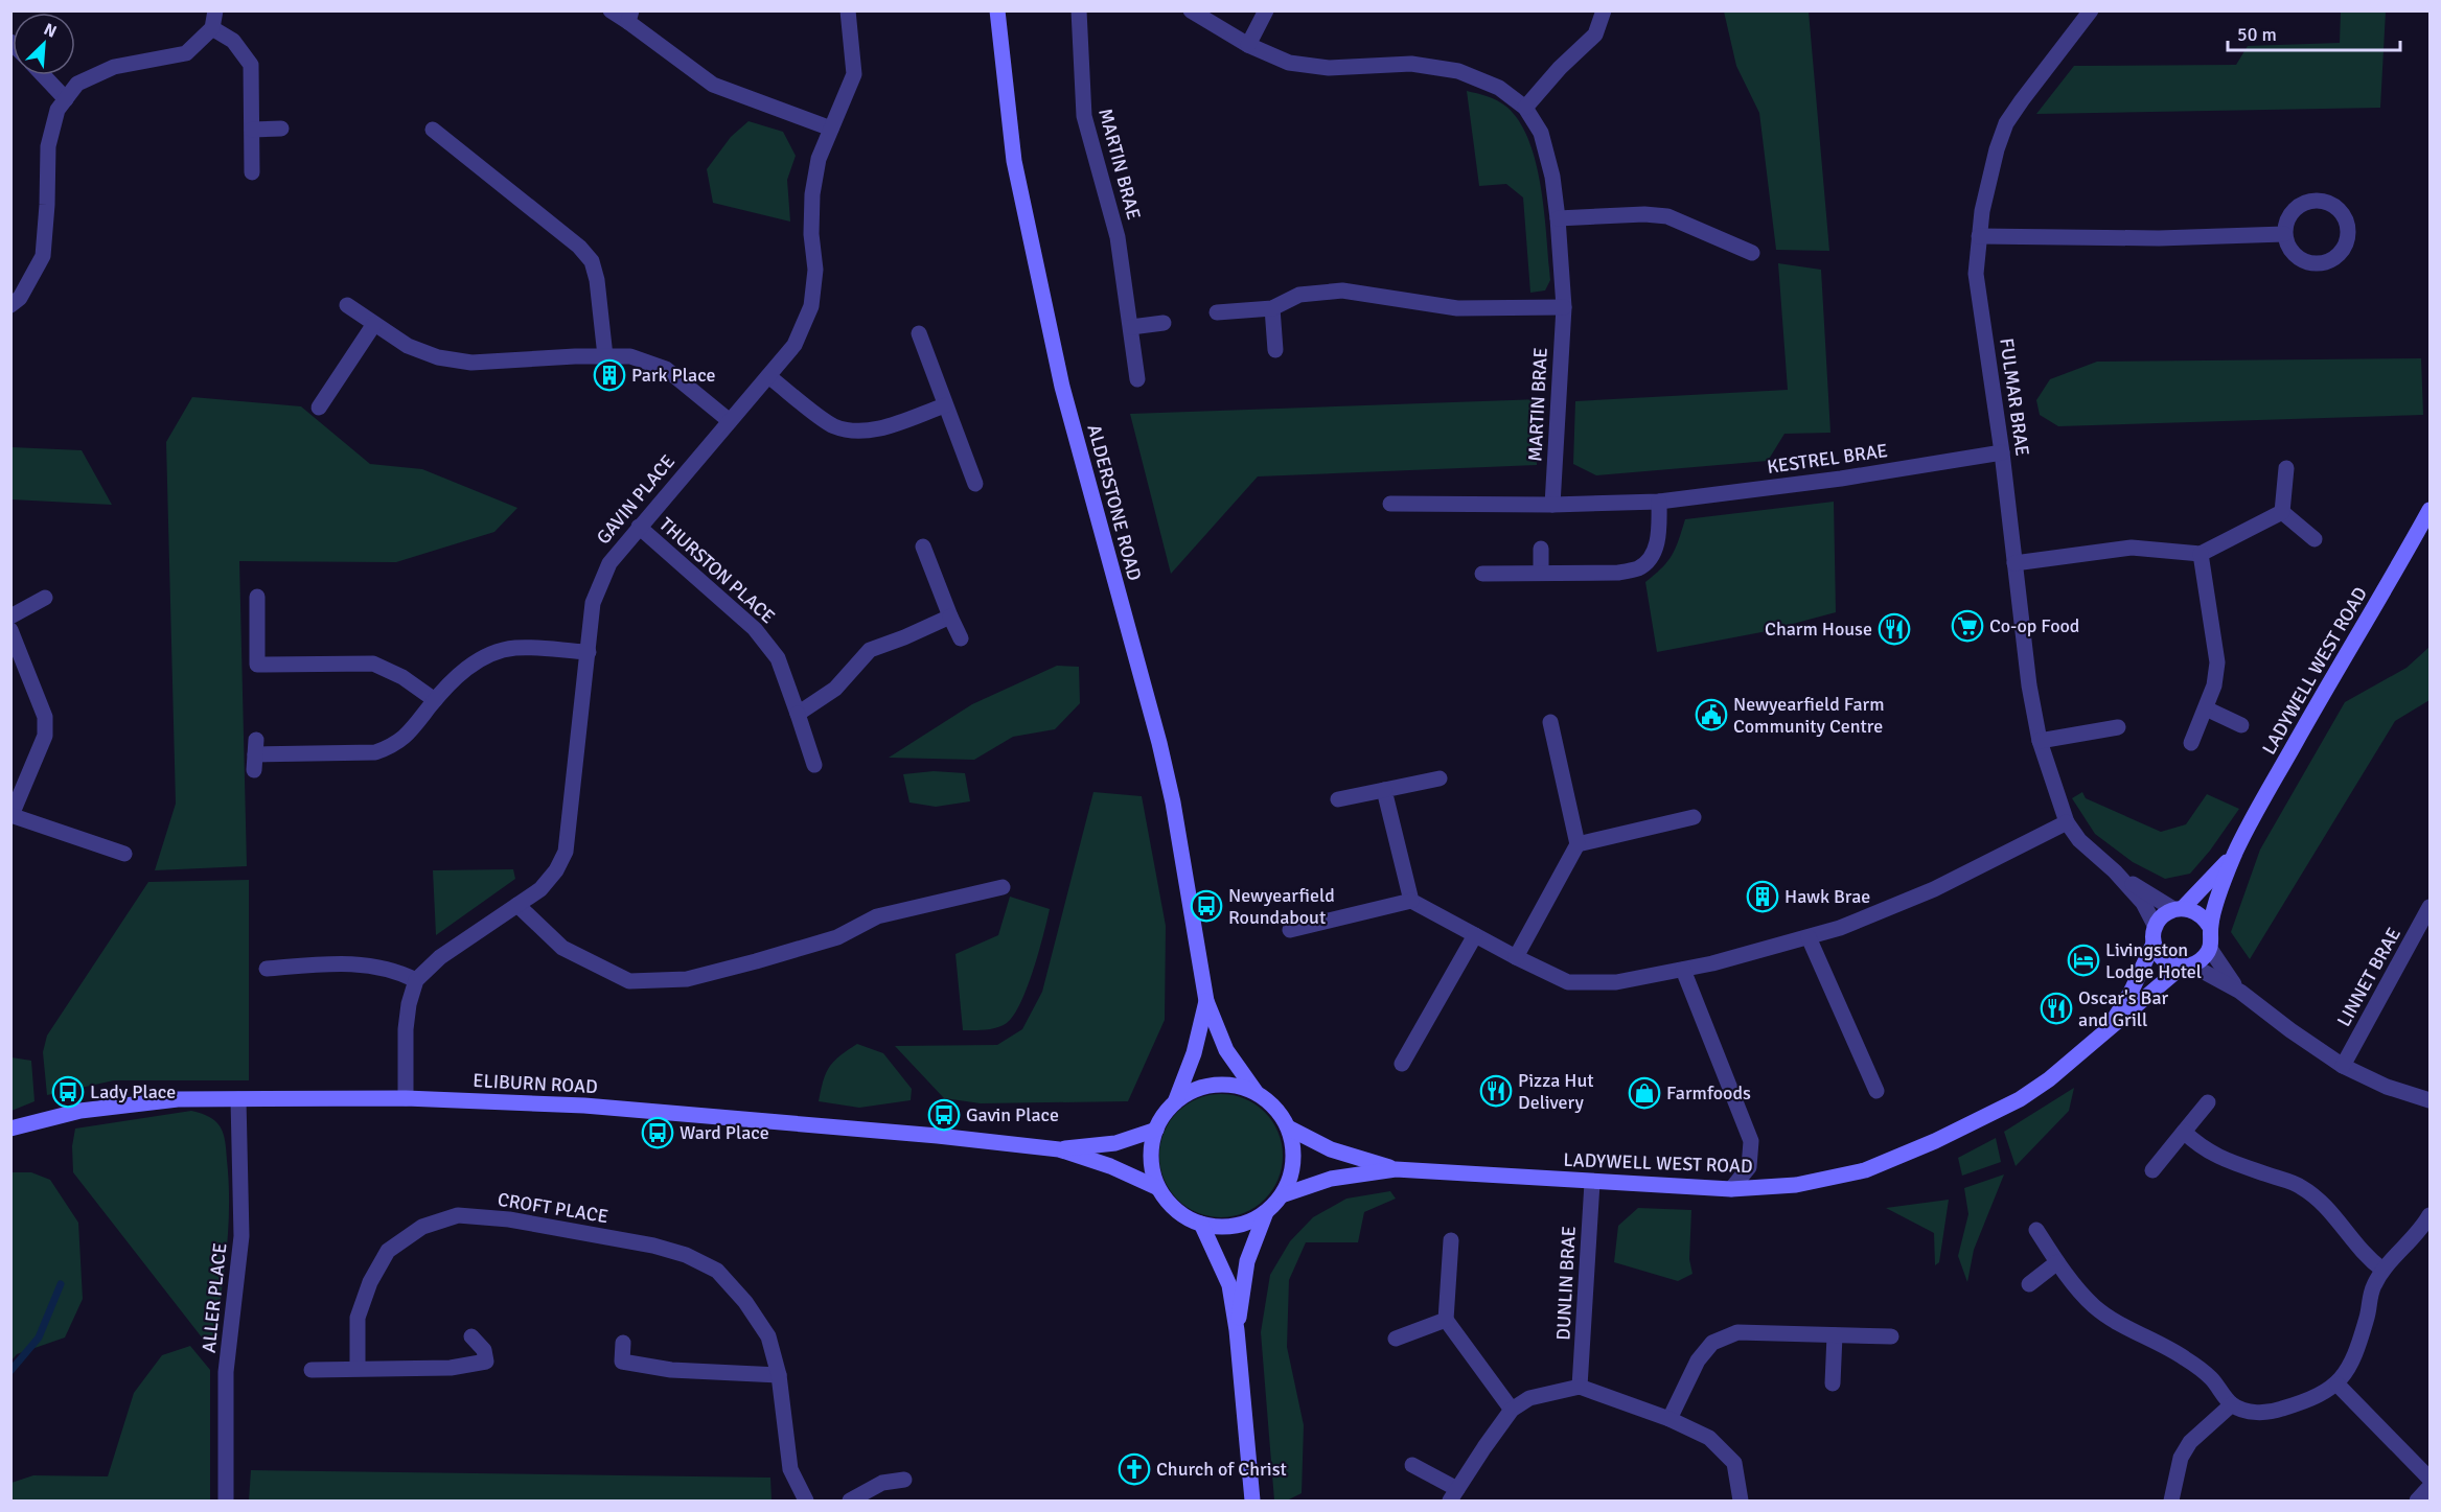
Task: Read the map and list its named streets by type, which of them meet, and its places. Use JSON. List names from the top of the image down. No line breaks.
{"streets":{"street":["MARTIN BRAE","FULMAR BRAE","KESTREL BRAE","GAVIN PLACE","ALDERSTONE ROAD","THURSTON PLACE","LADYWELL WEST ROAD","LINNET BRAE","ELIBURN ROAD","CROFT PLACE","DUNLIN BRAE","ALLER PLACE"]},"crossings":[["MARTIN BRAE","KESTREL BRAE"],["FULMAR BRAE","KESTREL BRAE"],["FULMAR BRAE","LADYWELL WEST ROAD"],["GAVIN PLACE","THURSTON PLACE"],["ALDERSTONE ROAD","LADYWELL WEST ROAD"],["ALDERSTONE ROAD","ELIBURN ROAD"],["LADYWELL WEST ROAD","ELIBURN ROAD"],["LADYWELL WEST ROAD","DUNLIN BRAE"],["ELIBURN ROAD","ALLER PLACE"]],"places":{"building":["Park Place","Hawk Brae"],"supermarket":["Co-op Food"],"restaurant":["Charm House","Oscar's Bar and Grill","Pizza Hut Delivery"],"public building":["Newyearfield Farm Community Centre"],"bus stop":["Newyearfield Roundabout","Lady Place","Gavin Place","Ward Place"],"hotel":["Livingston Lodge Hotel"],"shop":["Farmfoods"],"church":["Church of Christ"]},"scale_bar":"50 m","north":"top right"}
